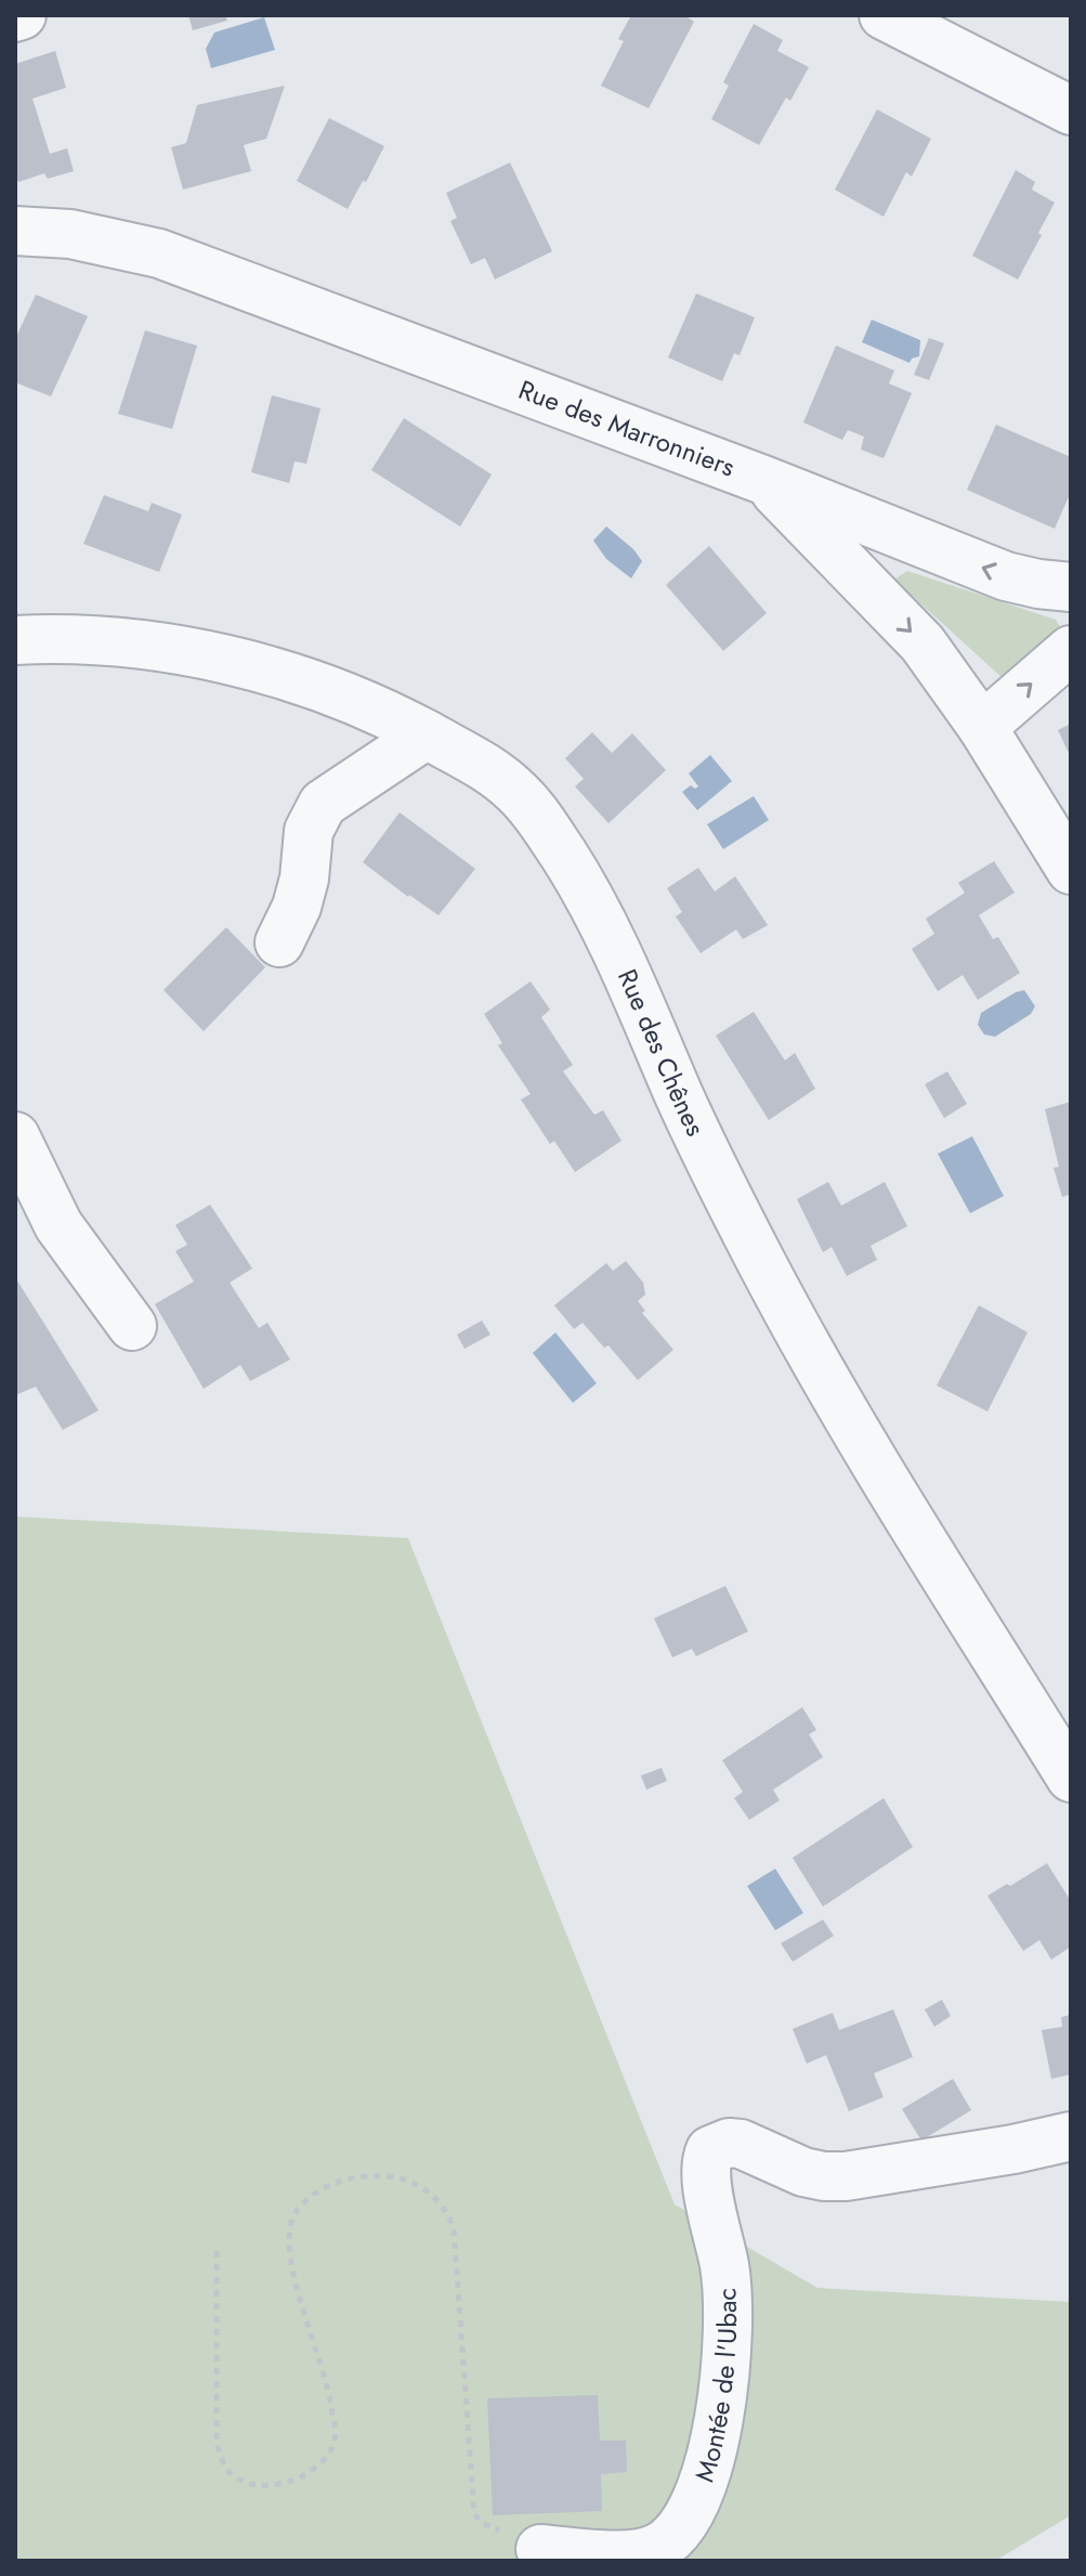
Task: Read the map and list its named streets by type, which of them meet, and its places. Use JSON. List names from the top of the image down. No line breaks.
{"streets":{"street":["Rue des Marronniers","Rue des Chênes","Montée de l'Ubac"]}}
